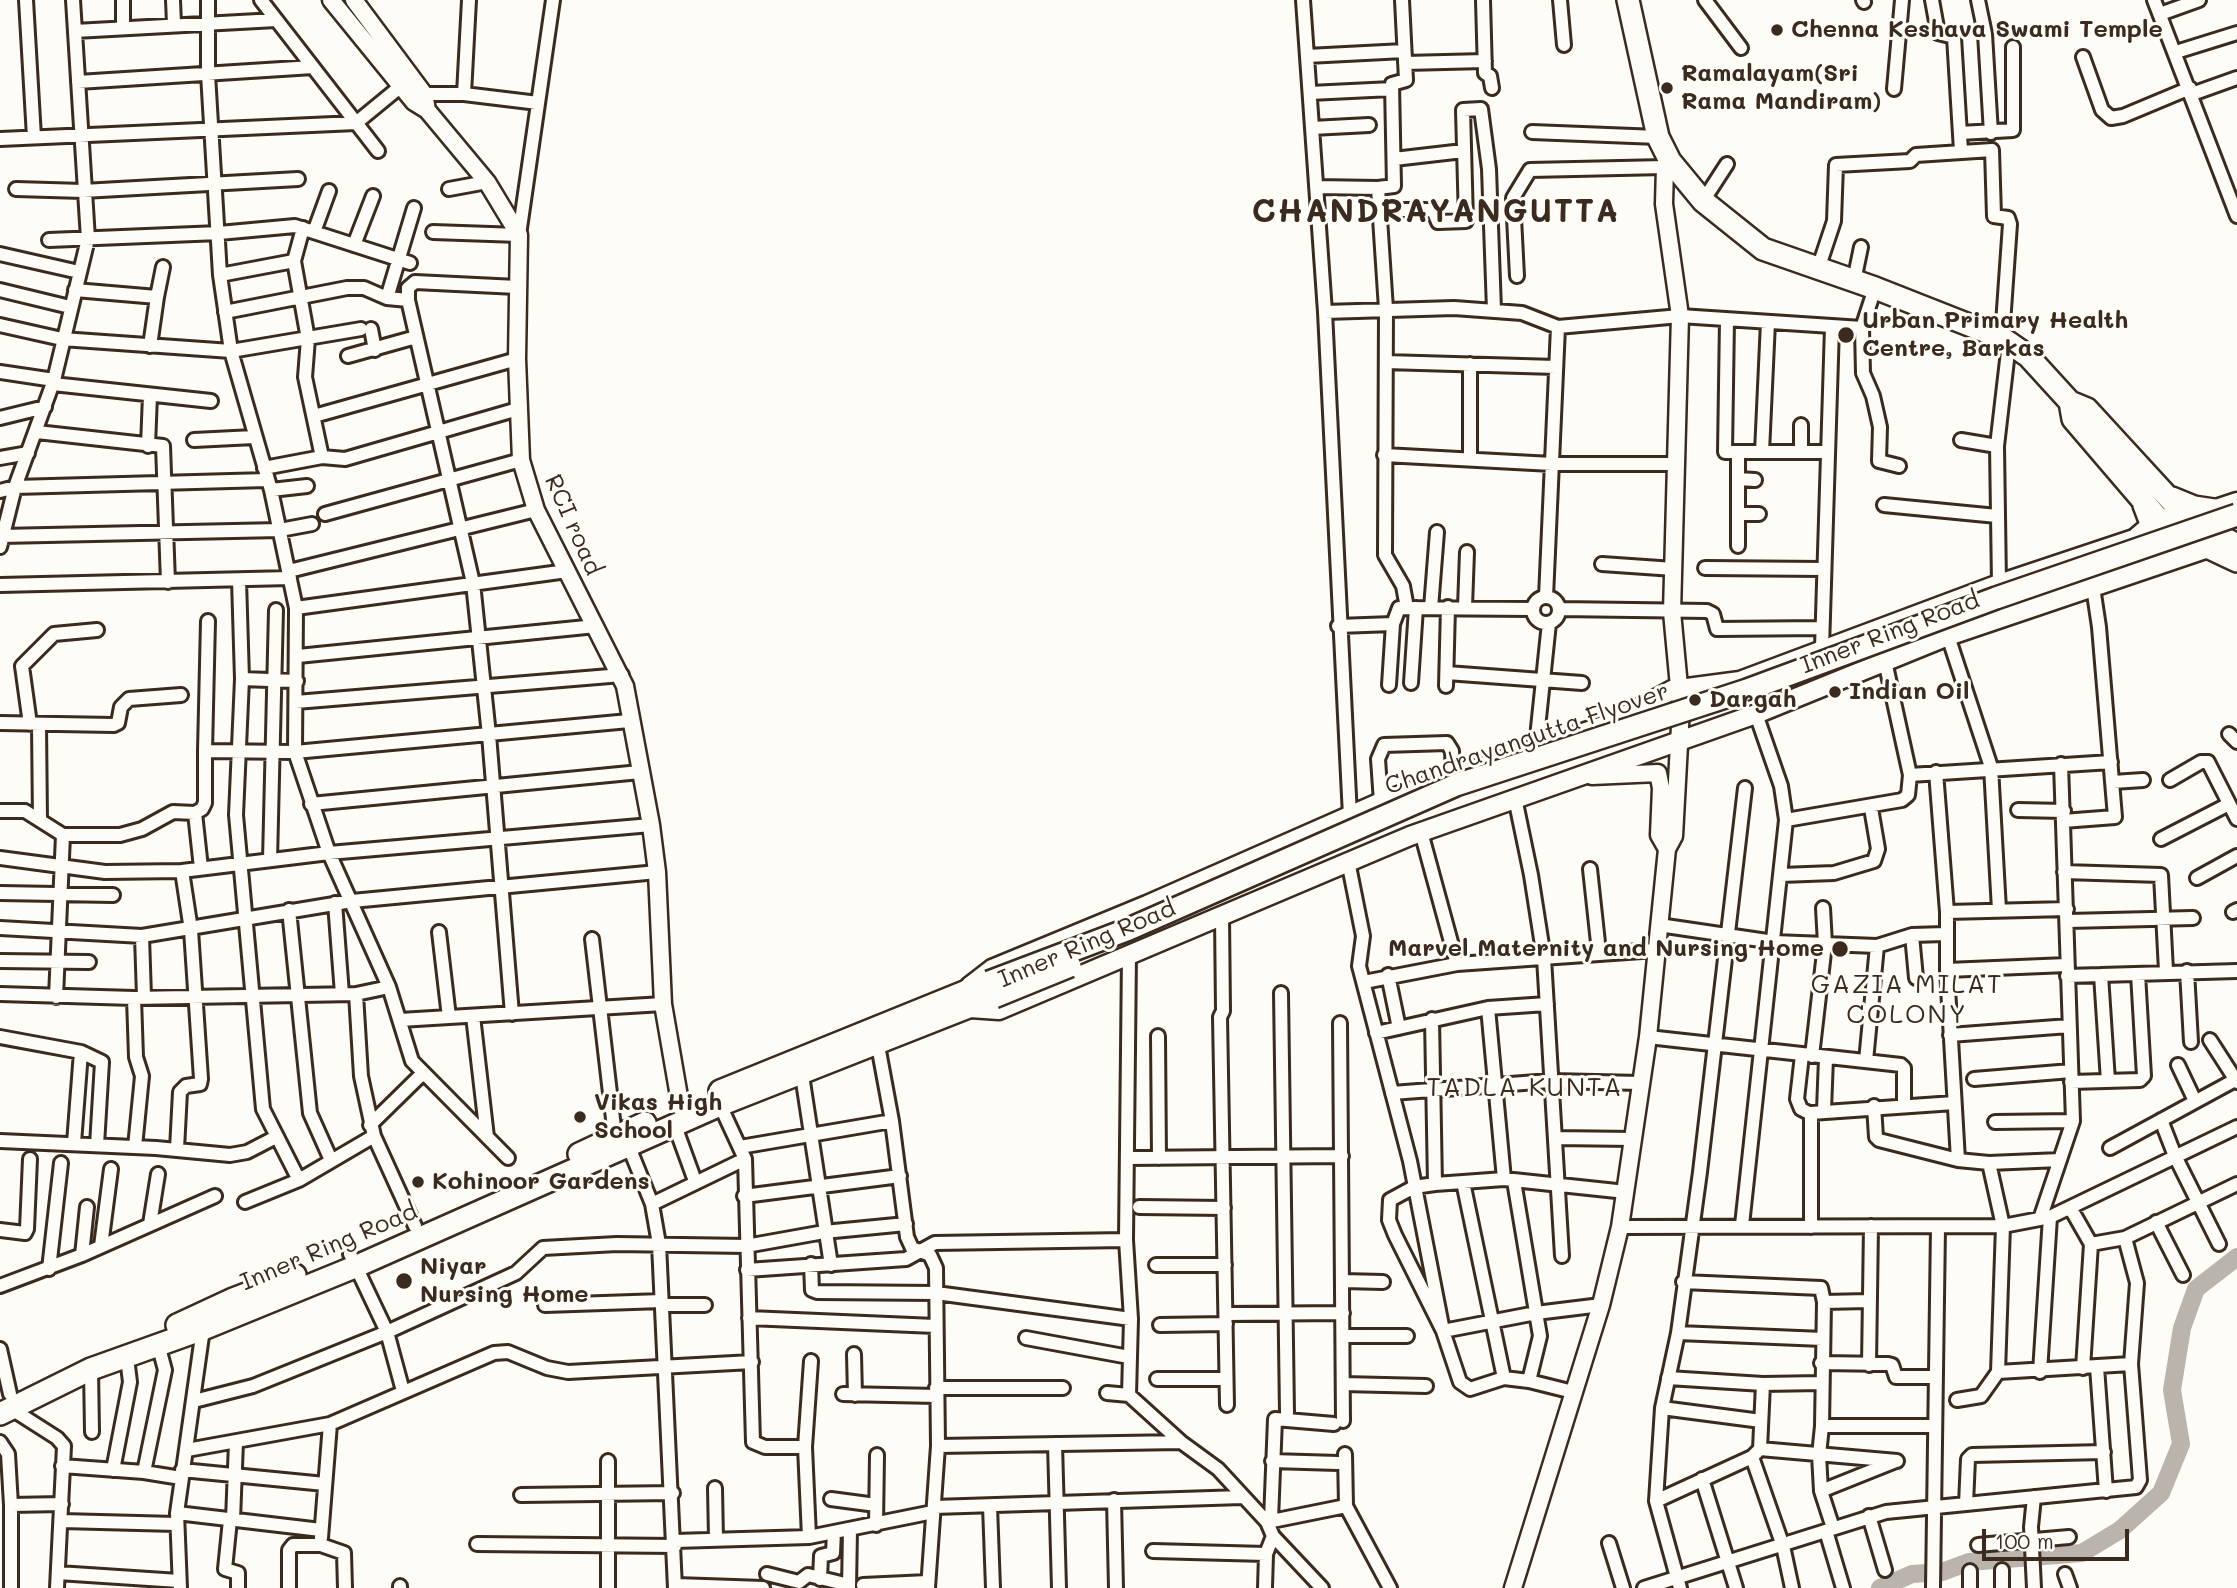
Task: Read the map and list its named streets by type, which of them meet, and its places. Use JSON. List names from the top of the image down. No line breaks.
{"streets":{"highway":["Inner Ring Road","Chandrayangutta Flyover"],"main road":["RCI road"]},"crossings":[["RCI road","Inner Ring Road"],["Inner Ring Road","Chandrayangutta Flyover"]],"districts":["CHANDRAYANGUTTA","GAZIA MILAT COLONY","TADLA KUNTA"],"places":["Chenna Keshava Swami Temple","Ramalayam(Sri Rama Mandiram)","Urban Primary Health Centre, Barkas","Indian Oil","Dargah","Marvel Maternity and Nursing Home","Vikas High School","Kohinoor Gardens","Niyar Nursing Home"],"scale_bar":"100 m"}
